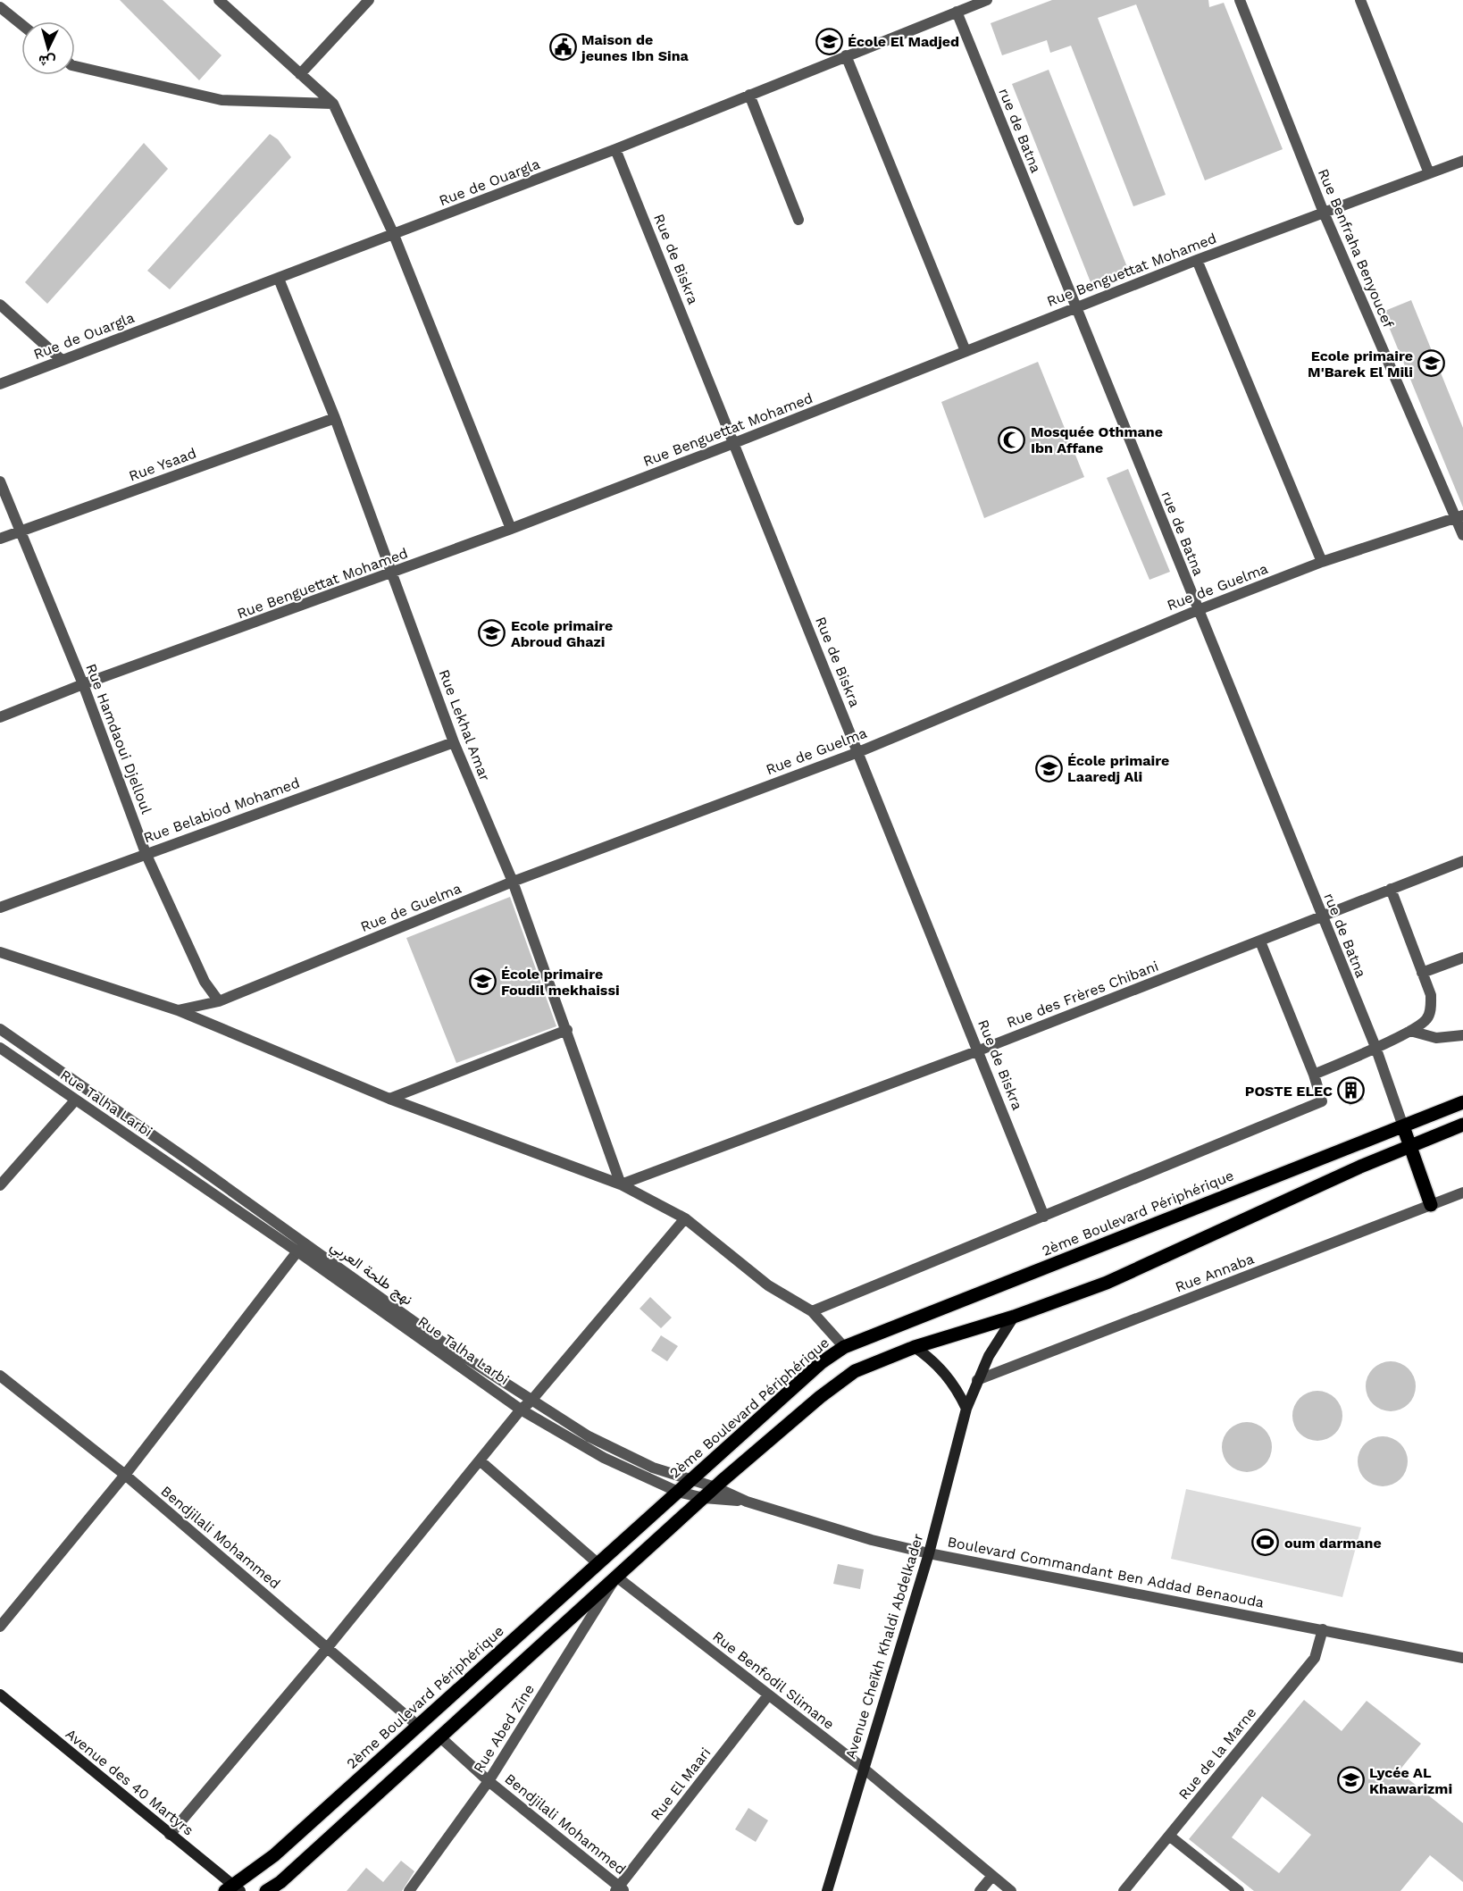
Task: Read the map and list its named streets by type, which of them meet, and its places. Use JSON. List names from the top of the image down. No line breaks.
{"streets":{"main road":["2ème Boulevard Périphérique","Avenue Cheïkh Khaldi Abdelkader","Avenue des 40 Martyrs"],"street":["rue de Batna","Rue de Ouargla","Rue Benfraha Benyoucef","Rue de Biskra","Rue Benguettat Mohamed","Rue Ysaad","Rue de Guelma","Rue Lekhal Amar","Rue Hamdaoui Djelloul","Rue Belabiod Mohamed","Rue des Frères Chibani","Rue Talha Larbi","نهج طلحة العربي","Rue Annaba","Bendjilali Mohammed","Boulevard Commandant Ben Addad Benaouda","Rue Benfodil Slimane","Rue Abed Zine","Rue de la Marne","Rue El Maari"]},"crossings":[["rue de Batna","Rue de Ouargla"],["rue de Batna","Rue Benguettat Mohamed"],["rue de Batna","Rue de Guelma"],["rue de Batna","Rue des Frères Chibani"],["rue de Batna","2ème Boulevard Périphérique"],["Rue de Ouargla","Rue de Biskra"],["Rue de Ouargla","Rue Lekhal Amar"],["Rue Benfraha Benyoucef","Rue Benguettat Mohamed"],["Rue Benfraha Benyoucef","Rue de Guelma"],["Rue de Biskra","Rue Benguettat Mohamed"],["Rue de Biskra","Rue de Guelma"],["Rue de Biskra","Rue des Frères Chibani"],["Rue Benguettat Mohamed","Rue Lekhal Amar"],["Rue Benguettat Mohamed","Rue Hamdaoui Djelloul"],["Rue Ysaad","Rue Lekhal Amar"],["Rue Ysaad","Rue Hamdaoui Djelloul"],["Rue de Guelma","Rue Lekhal Amar"],["Rue de Guelma","Rue Hamdaoui Djelloul"],["Rue Lekhal Amar","Rue Belabiod Mohamed"],["Rue Lekhal Amar","Rue des Frères Chibani"],["Rue Hamdaoui Djelloul","Rue Belabiod Mohamed"],["Rue Talha Larbi","2ème Boulevard Périphérique"],["Rue Talha Larbi","نهج طلحة العربي"],["Rue Talha Larbi","Boulevard Commandant Ben Addad Benaouda"],["2ème Boulevard Périphérique","نهج طلحة العربي"],["2ème Boulevard Périphérique","Bendjilali Mohammed"],["2ème Boulevard Périphérique","Avenue des 40 Martyrs"],["نهج طلحة العربي","Boulevard Commandant Ben Addad Benaouda"],["Rue Annaba","Avenue Cheïkh Khaldi Abdelkader"],["Bendjilali Mohammed","Rue Abed Zine"],["Bendjilali Mohammed","Rue El Maari"],["Boulevard Commandant Ben Addad Benaouda","Avenue Cheïkh Khaldi Abdelkader"],["Boulevard Commandant Ben Addad Benaouda","Rue de la Marne"],["Avenue Cheïkh Khaldi Abdelkader","Rue Benfodil Slimane"],["Rue Benfodil Slimane","Rue Abed Zine"],["Rue Benfodil Slimane","Rue El Maari"]],"places":{"school or university":["École El Madjed","Ecole primaire M'Barek El Mili","Ecole primaire Abroud Ghazi","École primaire Laaredj Ali","École primaire Foudil mekhaissi","Lycée AL Khawarizmi"],"public building":["Maison de jeunes Ibn Sina"],"mosque":["Mosquée Othmane Ibn Affane"],"building":["POSTE ELEC"],"sports":["oum darmane"]},"north":"bottom"}
